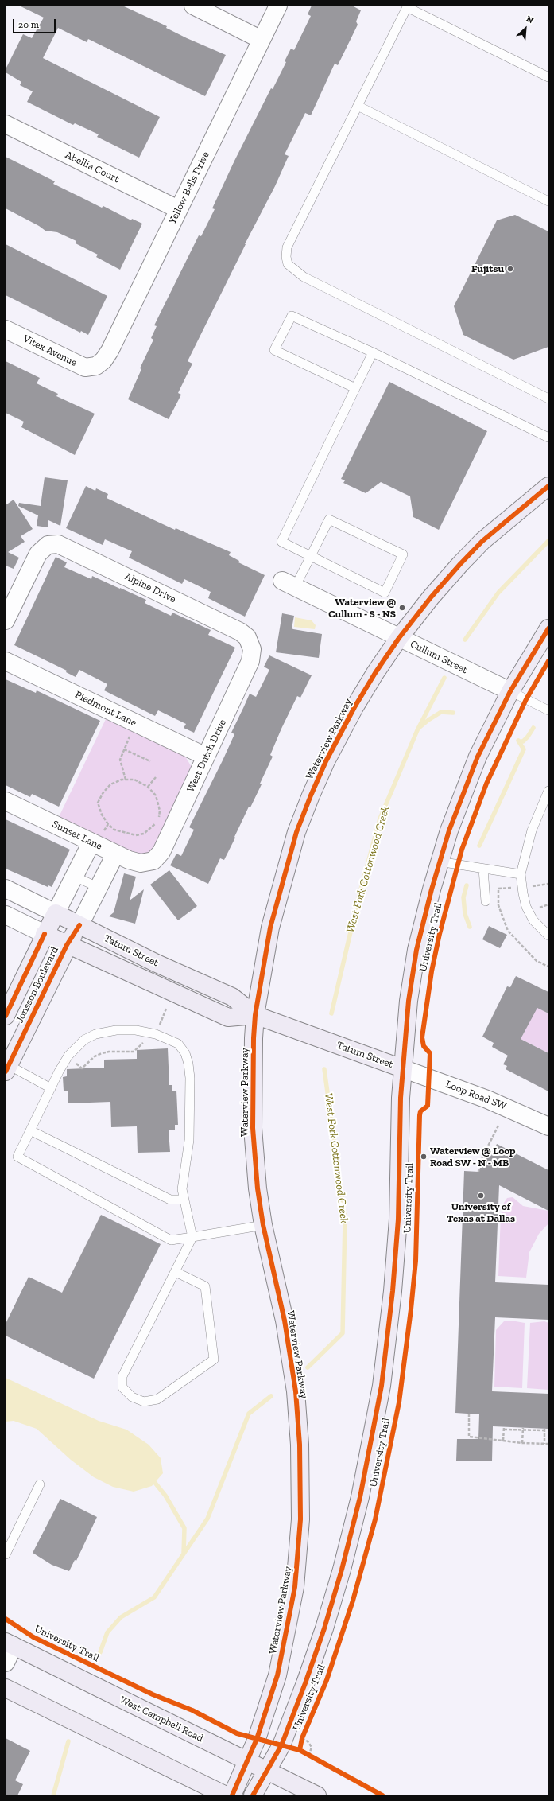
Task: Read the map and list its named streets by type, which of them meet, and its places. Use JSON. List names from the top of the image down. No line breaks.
{"streets":{"main road":["Waterview Parkway","Tatum Street","Jonsson Boulevard","West Campbell Road"],"street":["Abellia Court","Yellow Bells Drive","Vitex Avenue","Alpine Drive","Cullum Street","Piedmont Lane","West Dutch Drive","Sunset Lane","Loop Road SW"],"cycle path":["University Trail"]},"crossings":[["Abellia Court","Yellow Bells Drive"],["Yellow Bells Drive","Vitex Avenue"],["Alpine Drive","West Dutch Drive"],["Cullum Street","Waterview Parkway"],["Piedmont Lane","West Dutch Drive"],["Waterview Parkway","Tatum Street"],["Waterview Parkway","West Campbell Road"],["West Dutch Drive","Sunset Lane"],["Sunset Lane","Jonsson Boulevard"],["Tatum Street","Jonsson Boulevard"],["Tatum Street","Loop Road SW"]],"water":["West Fork Cottonwood Creek"],"places":["Fujitsu","Waterview @ Cullum - S - NS","Waterview @ Loop Road SW - N - MB","University of Texas at Dallas"],"scale_bar":"20 m","north":"top right"}
